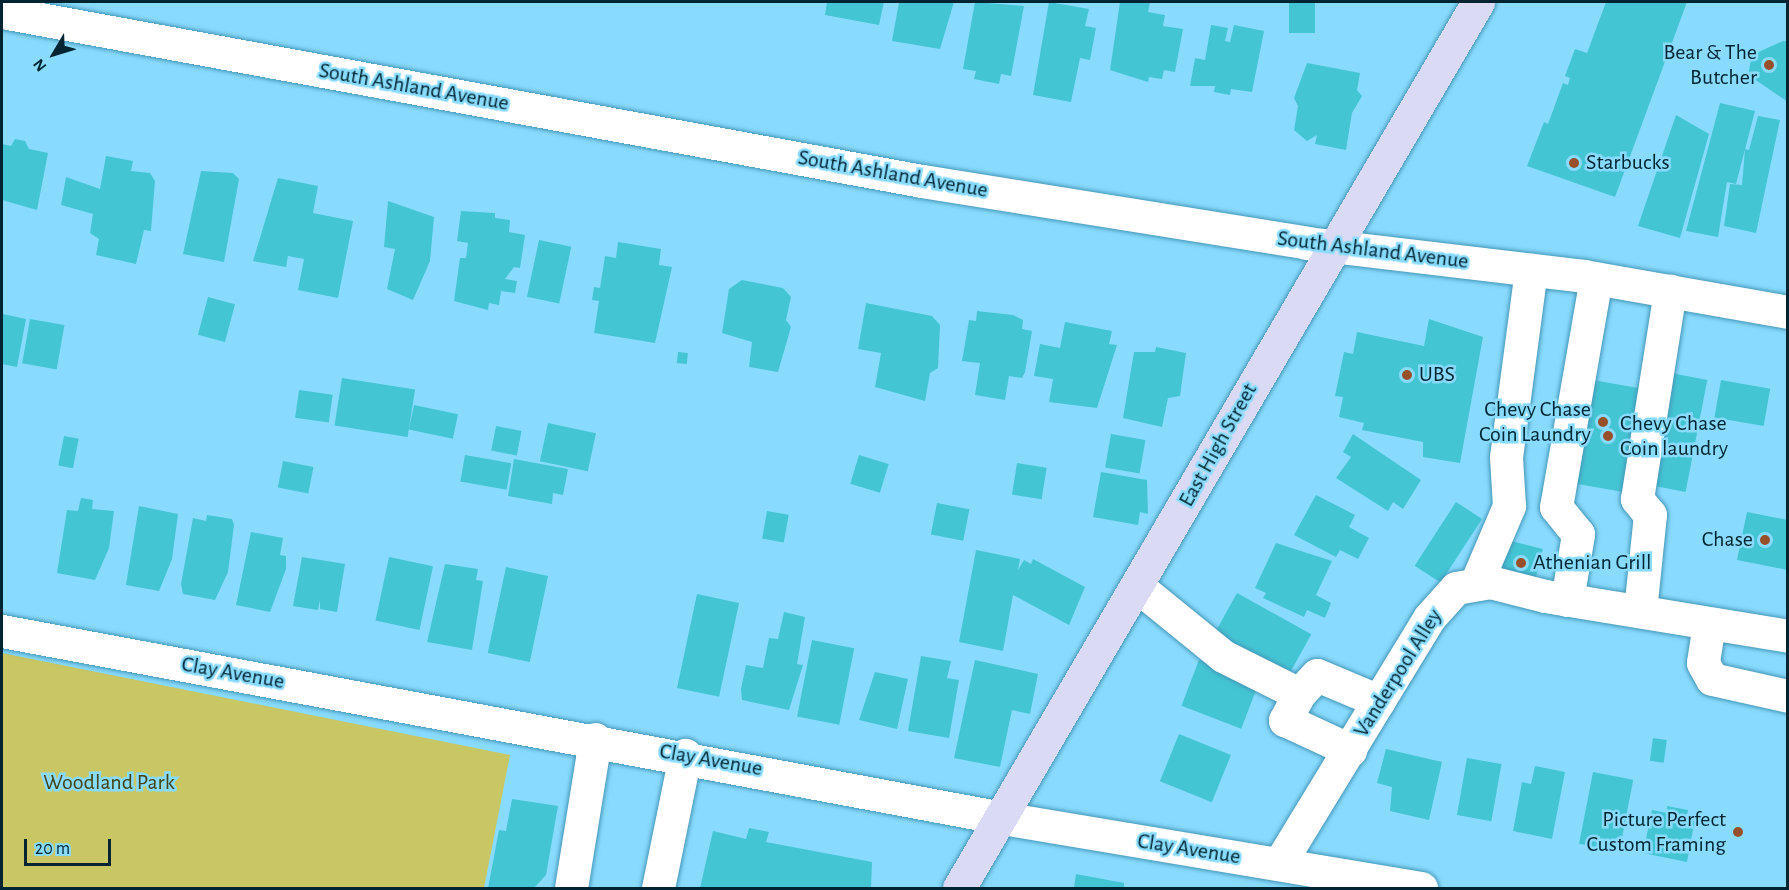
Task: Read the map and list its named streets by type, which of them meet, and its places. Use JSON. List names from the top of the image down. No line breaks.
{"streets":{"main road":["East High Street"],"street":["South Ashland Avenue","Clay Avenue","Vanderpool Alley"]},"crossings":[["South Ashland Avenue","East High Street"],["East High Street","Clay Avenue"],["Clay Avenue","Vanderpool Alley"]],"parks":["Woodland Park"],"places":["Bear & The Butcher","Starbucks","UBS","Chevy Chase Coin Laundry","Chevy Chase Coin laundry","Chase","Athenian Grill","Picture Perfect Custom Framing"],"scale_bar":"20 m","north":"bottom left"}
